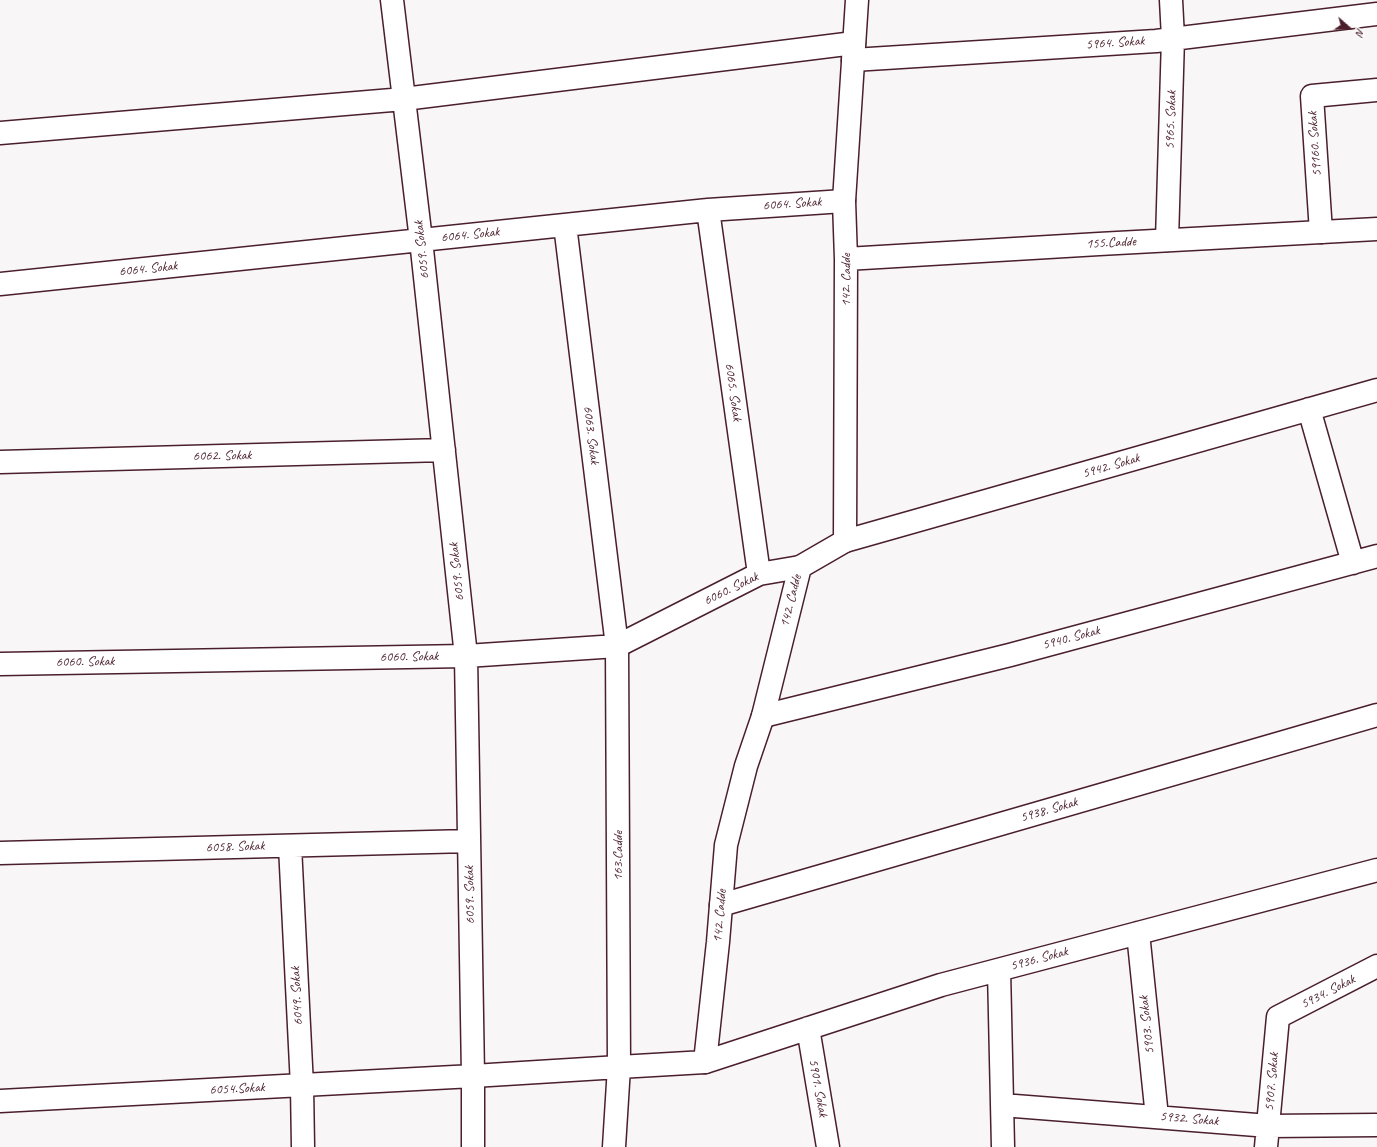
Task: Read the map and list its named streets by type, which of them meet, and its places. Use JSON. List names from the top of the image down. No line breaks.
{"streets":{"street":["5964. Sokak","5965. Sokak","59160. Sokak","6064. Sokak","155.Cadde","6059. Sokak","142. Cadde","6065. Sokak","6063. Sokak","6062. Sokak","5942. Sokak","6060. Sokak","5940. Sokak","5938. Sokak","6058. Sokak","163.Cadde","5936. Sokak","5934. Sokak","6049. Sokak","5903. Sokak","5907. Sokak","5901. Sokak","6054.Sokak","5932. Sokak"]},"crossings":[["5964. Sokak","5965. Sokak"],["5964. Sokak","6059. Sokak"],["5964. Sokak","142. Cadde"],["5965. Sokak","155.Cadde"],["59160. Sokak","155.Cadde"],["6064. Sokak","6059. Sokak"],["6064. Sokak","142. Cadde"],["6064. Sokak","6065. Sokak"],["6064. Sokak","6063. Sokak"],["155.Cadde","142. Cadde"],["6059. Sokak","6062. Sokak"],["6059. Sokak","6060. Sokak"],["6059. Sokak","6058. Sokak"],["6059. Sokak","6054.Sokak"],["142. Cadde","5942. Sokak"],["142. Cadde","6060. Sokak"],["142. Cadde","5940. Sokak"],["142. Cadde","5938. Sokak"],["142. Cadde","5936. Sokak"],["6065. Sokak","6060. Sokak"],["6063. Sokak","6060. Sokak"],["6063. Sokak","163.Cadde"],["6060. Sokak","163.Cadde"],["6058. Sokak","6049. Sokak"],["5936. Sokak","5903. Sokak"],["5936. Sokak","5901. Sokak"],["5934. Sokak","5907. Sokak"],["6049. Sokak","6054.Sokak"],["5903. Sokak","5932. Sokak"],["5907. Sokak","5932. Sokak"]],"north":"right"}
